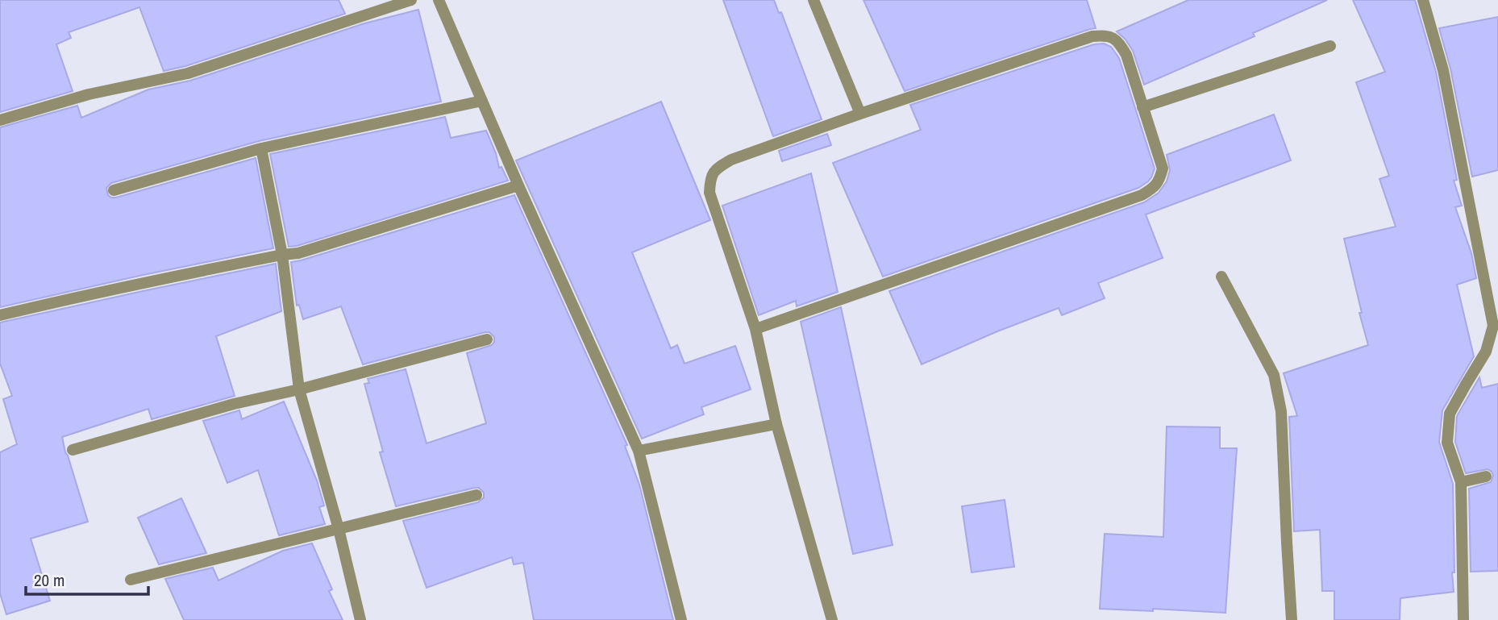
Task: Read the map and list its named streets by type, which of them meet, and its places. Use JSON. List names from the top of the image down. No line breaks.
{"scale_bar":"20 m"}
